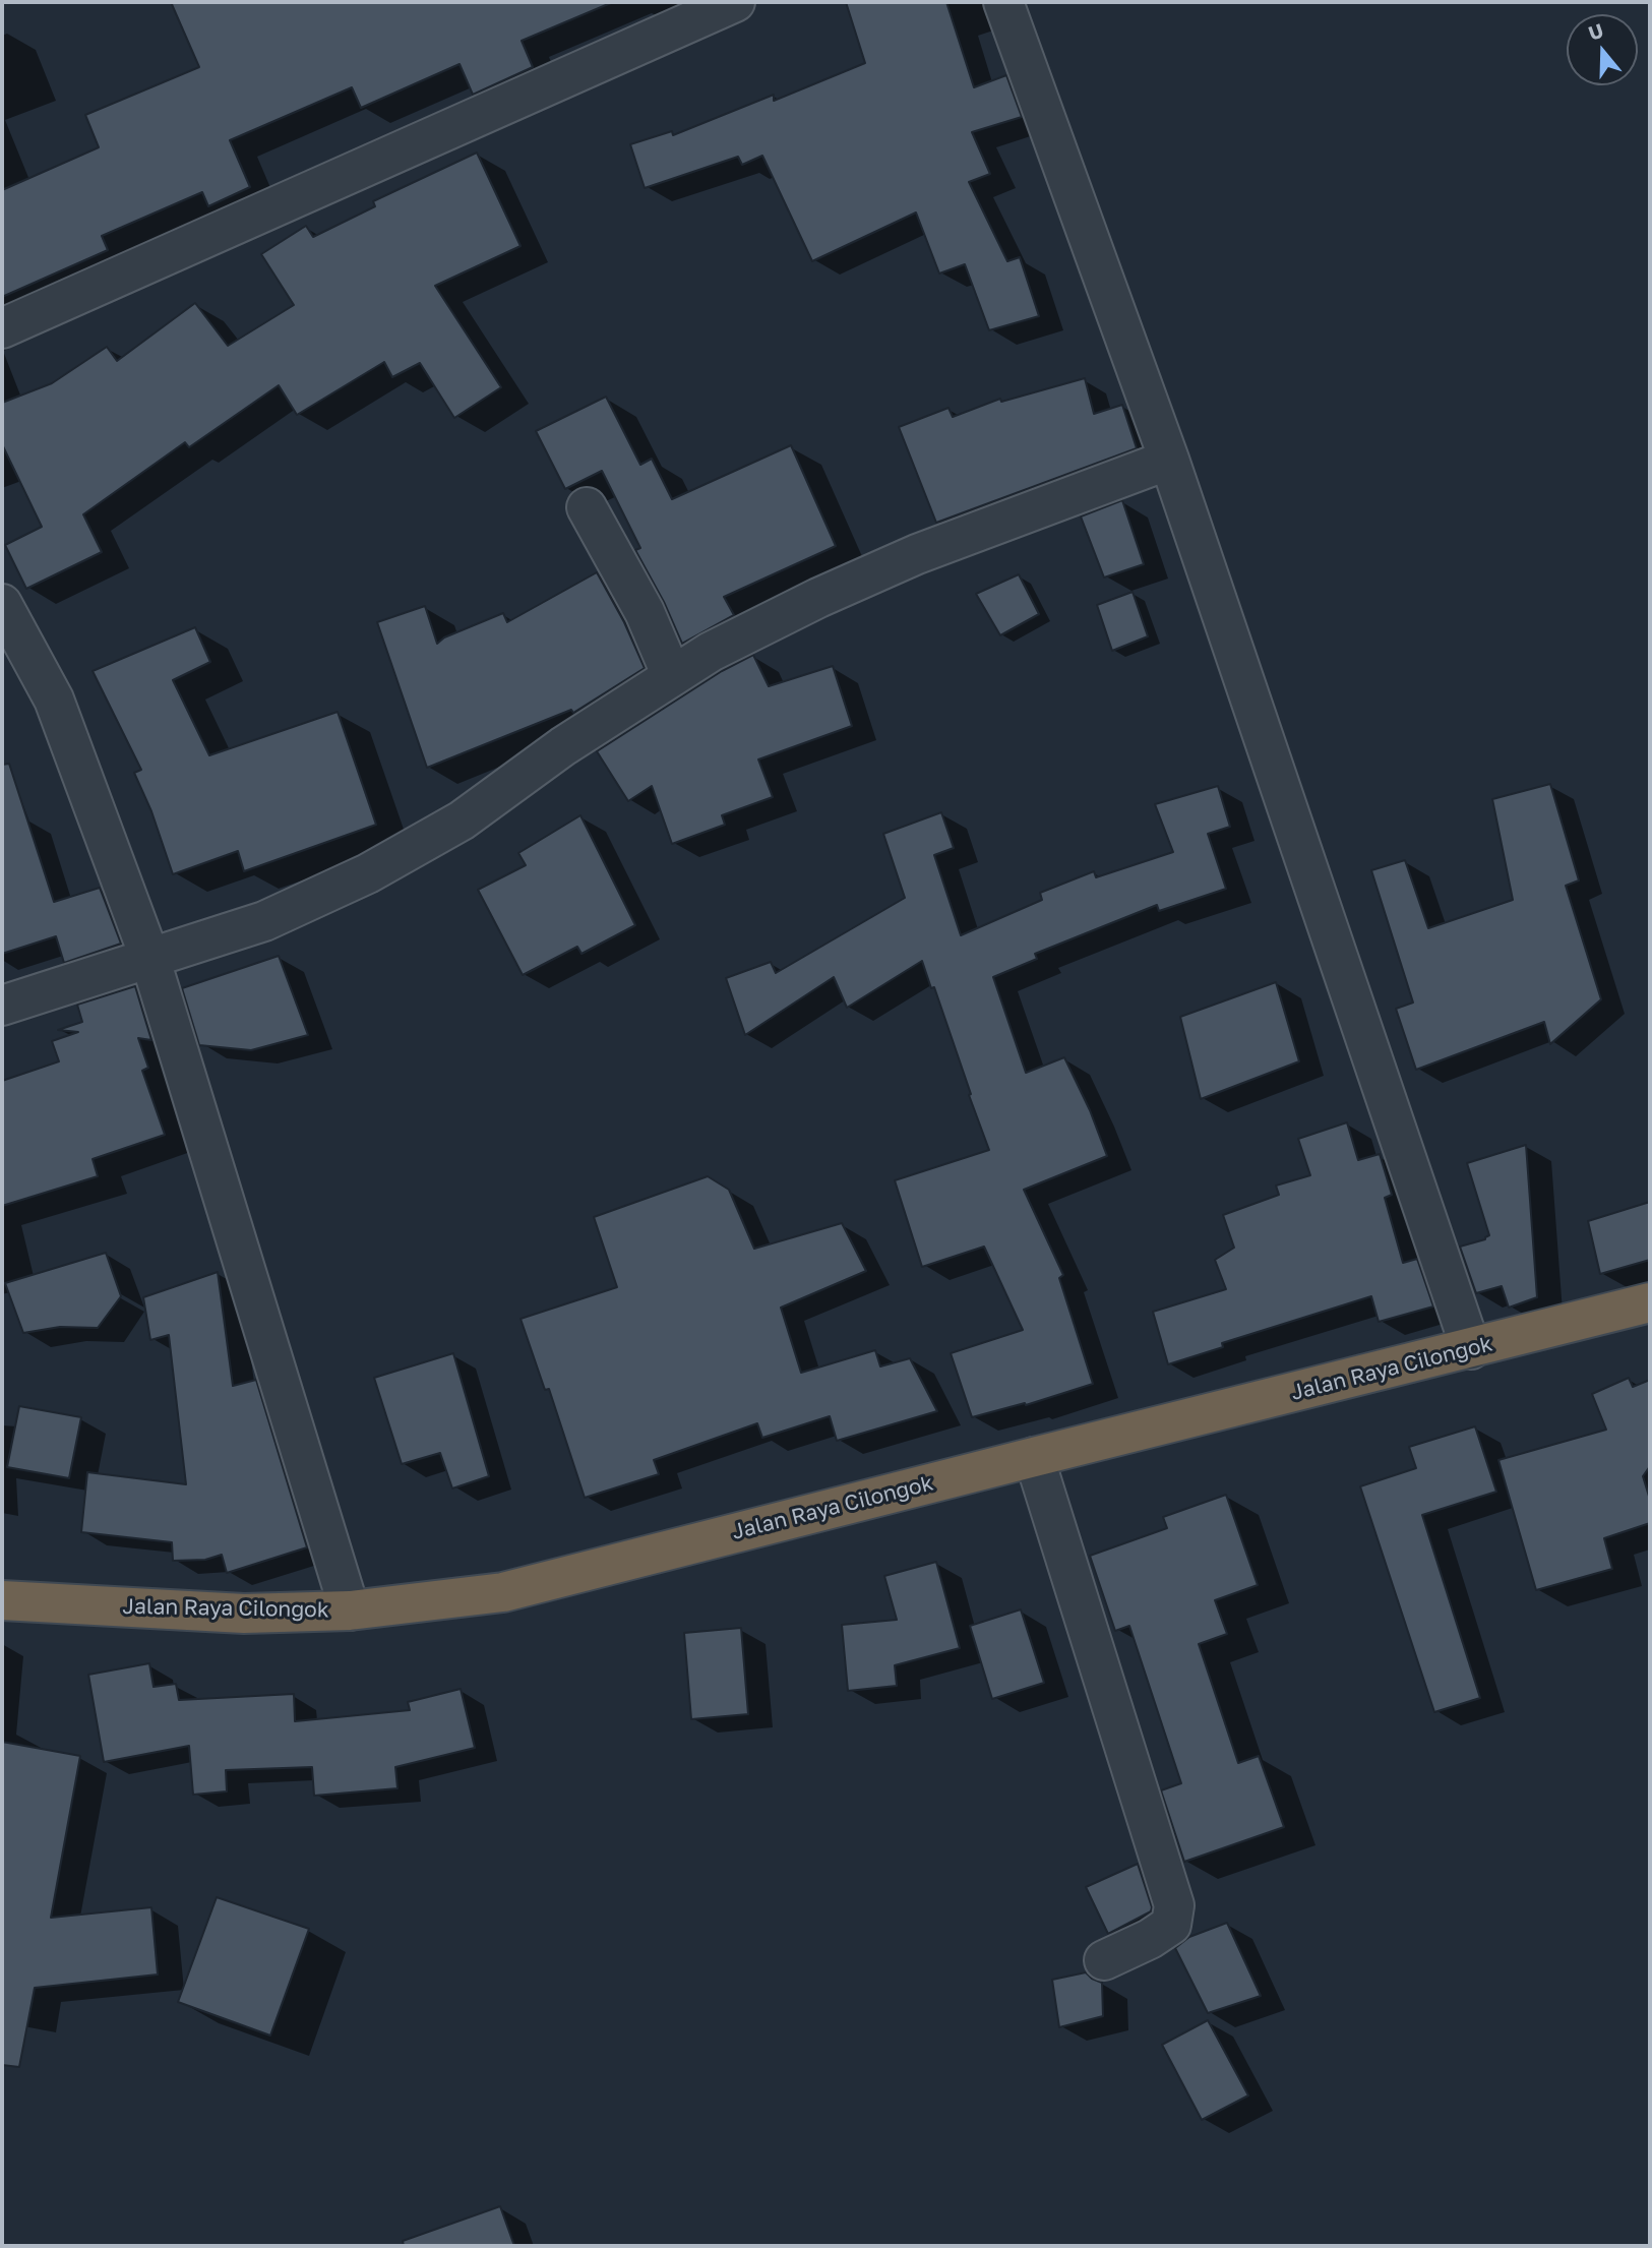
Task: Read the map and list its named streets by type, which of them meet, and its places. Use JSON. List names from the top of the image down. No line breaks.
{"streets":{"highway":["Jalan Raya Cilongok"]},"north":"top"}
